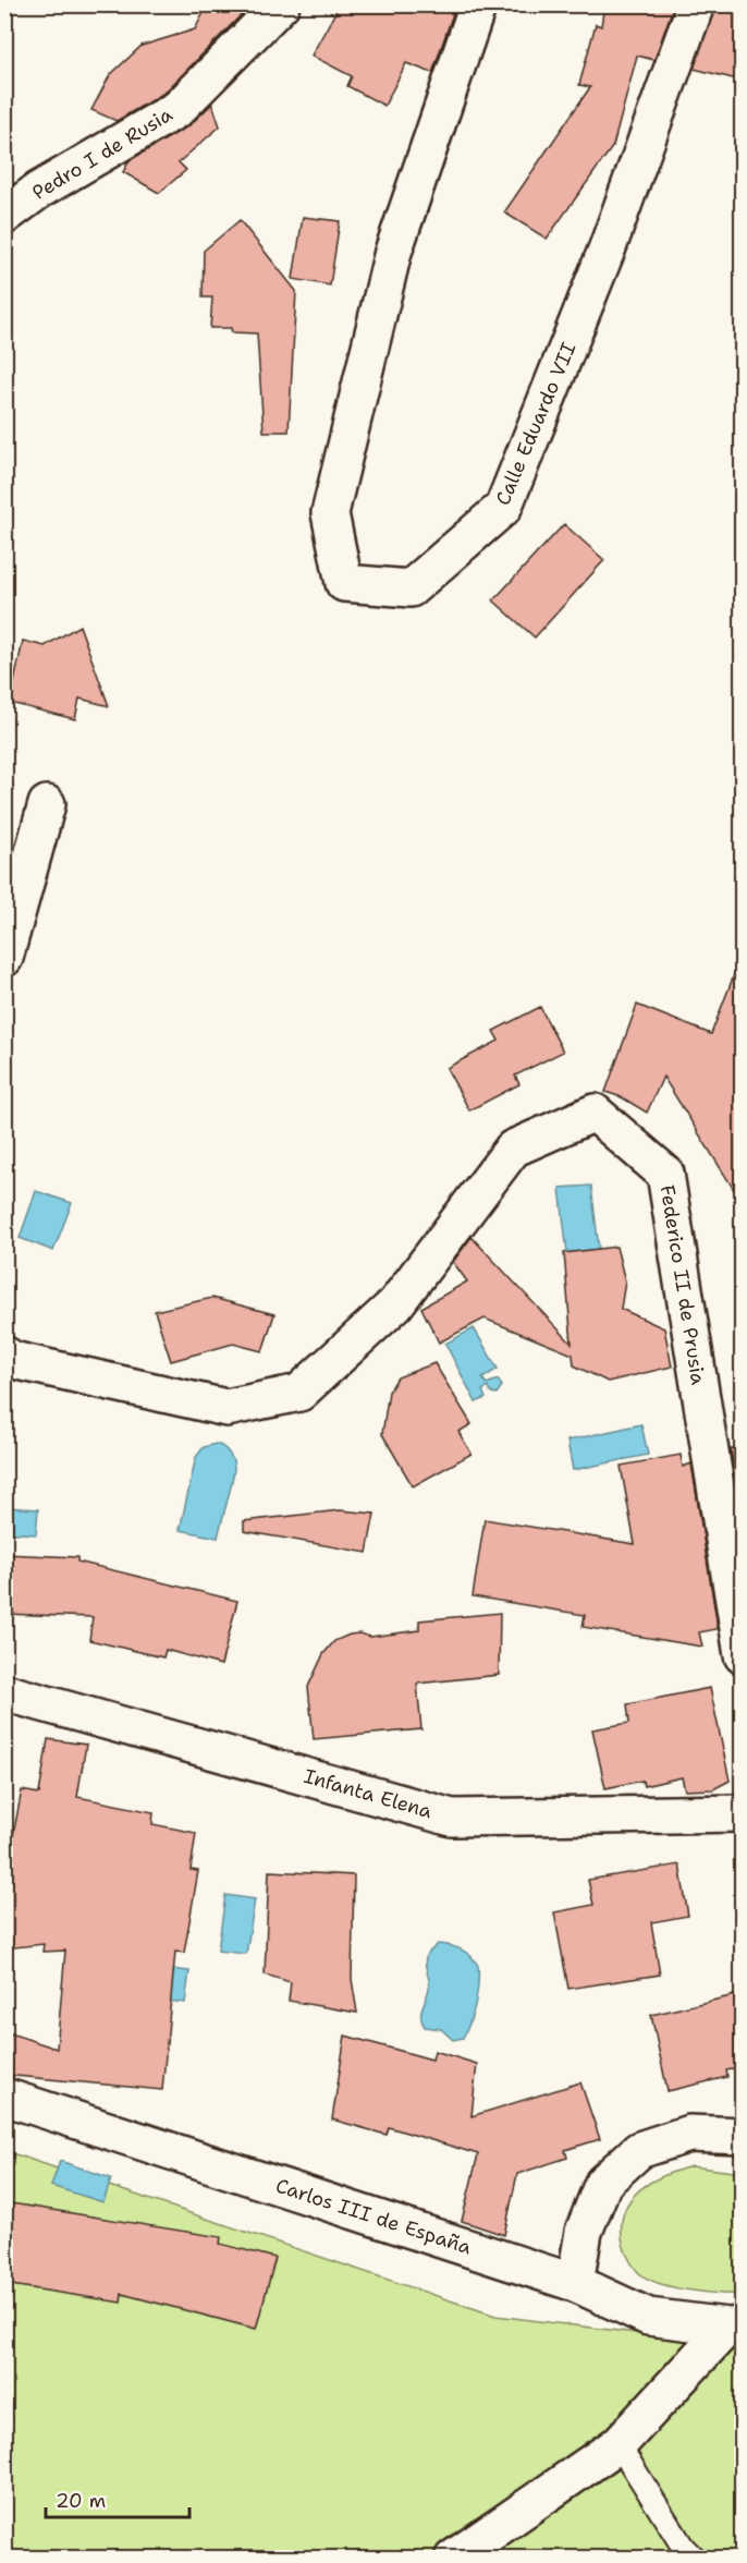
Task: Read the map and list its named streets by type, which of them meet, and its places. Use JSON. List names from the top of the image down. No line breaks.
{"streets":{"street":["Pedro I de Rusia","Calle Eduardo VII","Federico II de Prusia","Infanta Elena","Carlos III de España"]},"scale_bar":"20 m"}
